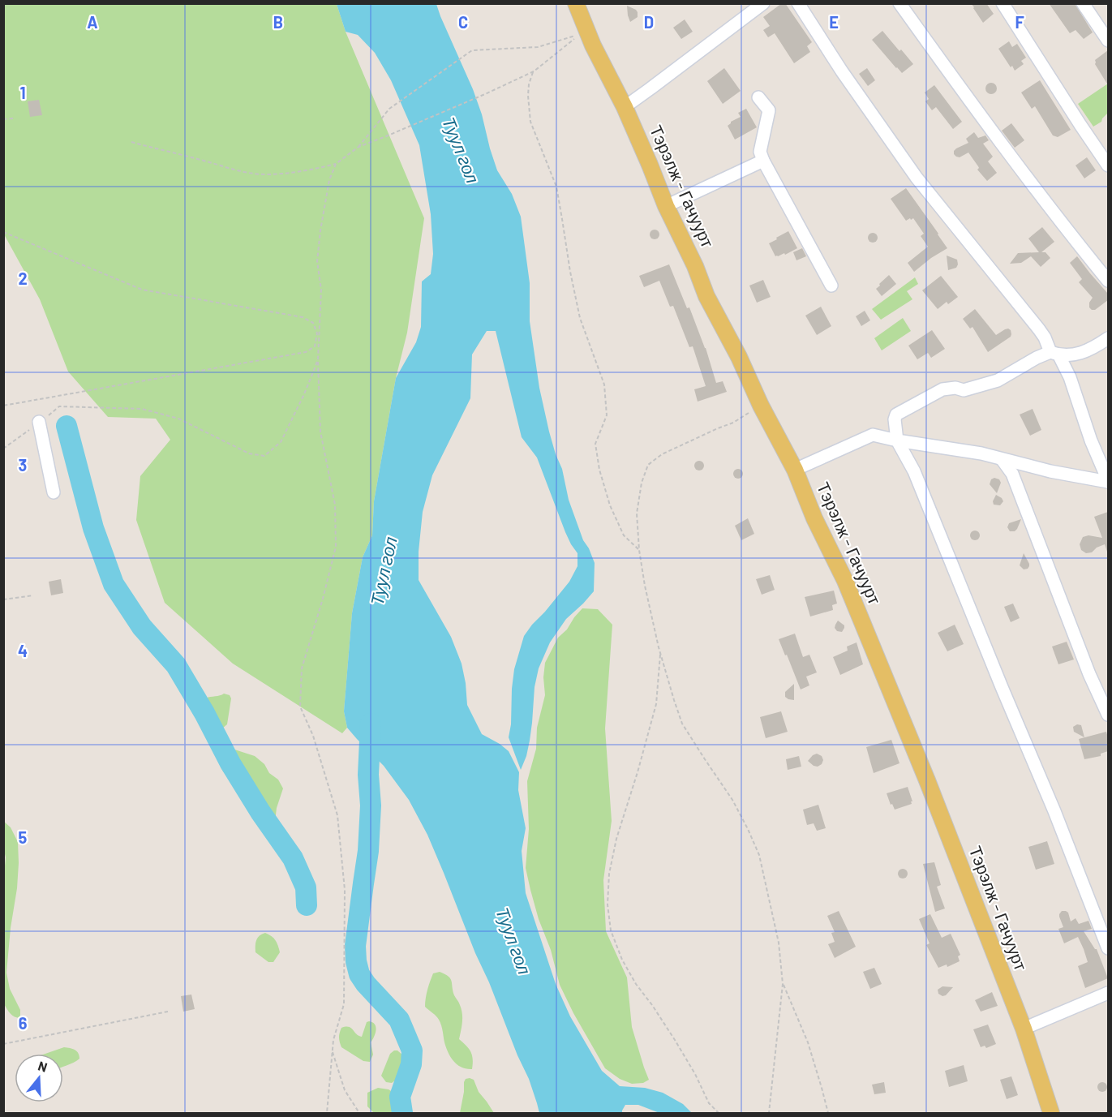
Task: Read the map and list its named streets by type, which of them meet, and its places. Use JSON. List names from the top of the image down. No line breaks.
{"streets":{"main road":["Тэрэлж - Гачуурт"]},"water":["Туул гол"],"north":"top","grid":{"columns":["A","B","C","D","E","F"],"rows":["1","2","3","4","5","6"]}}
